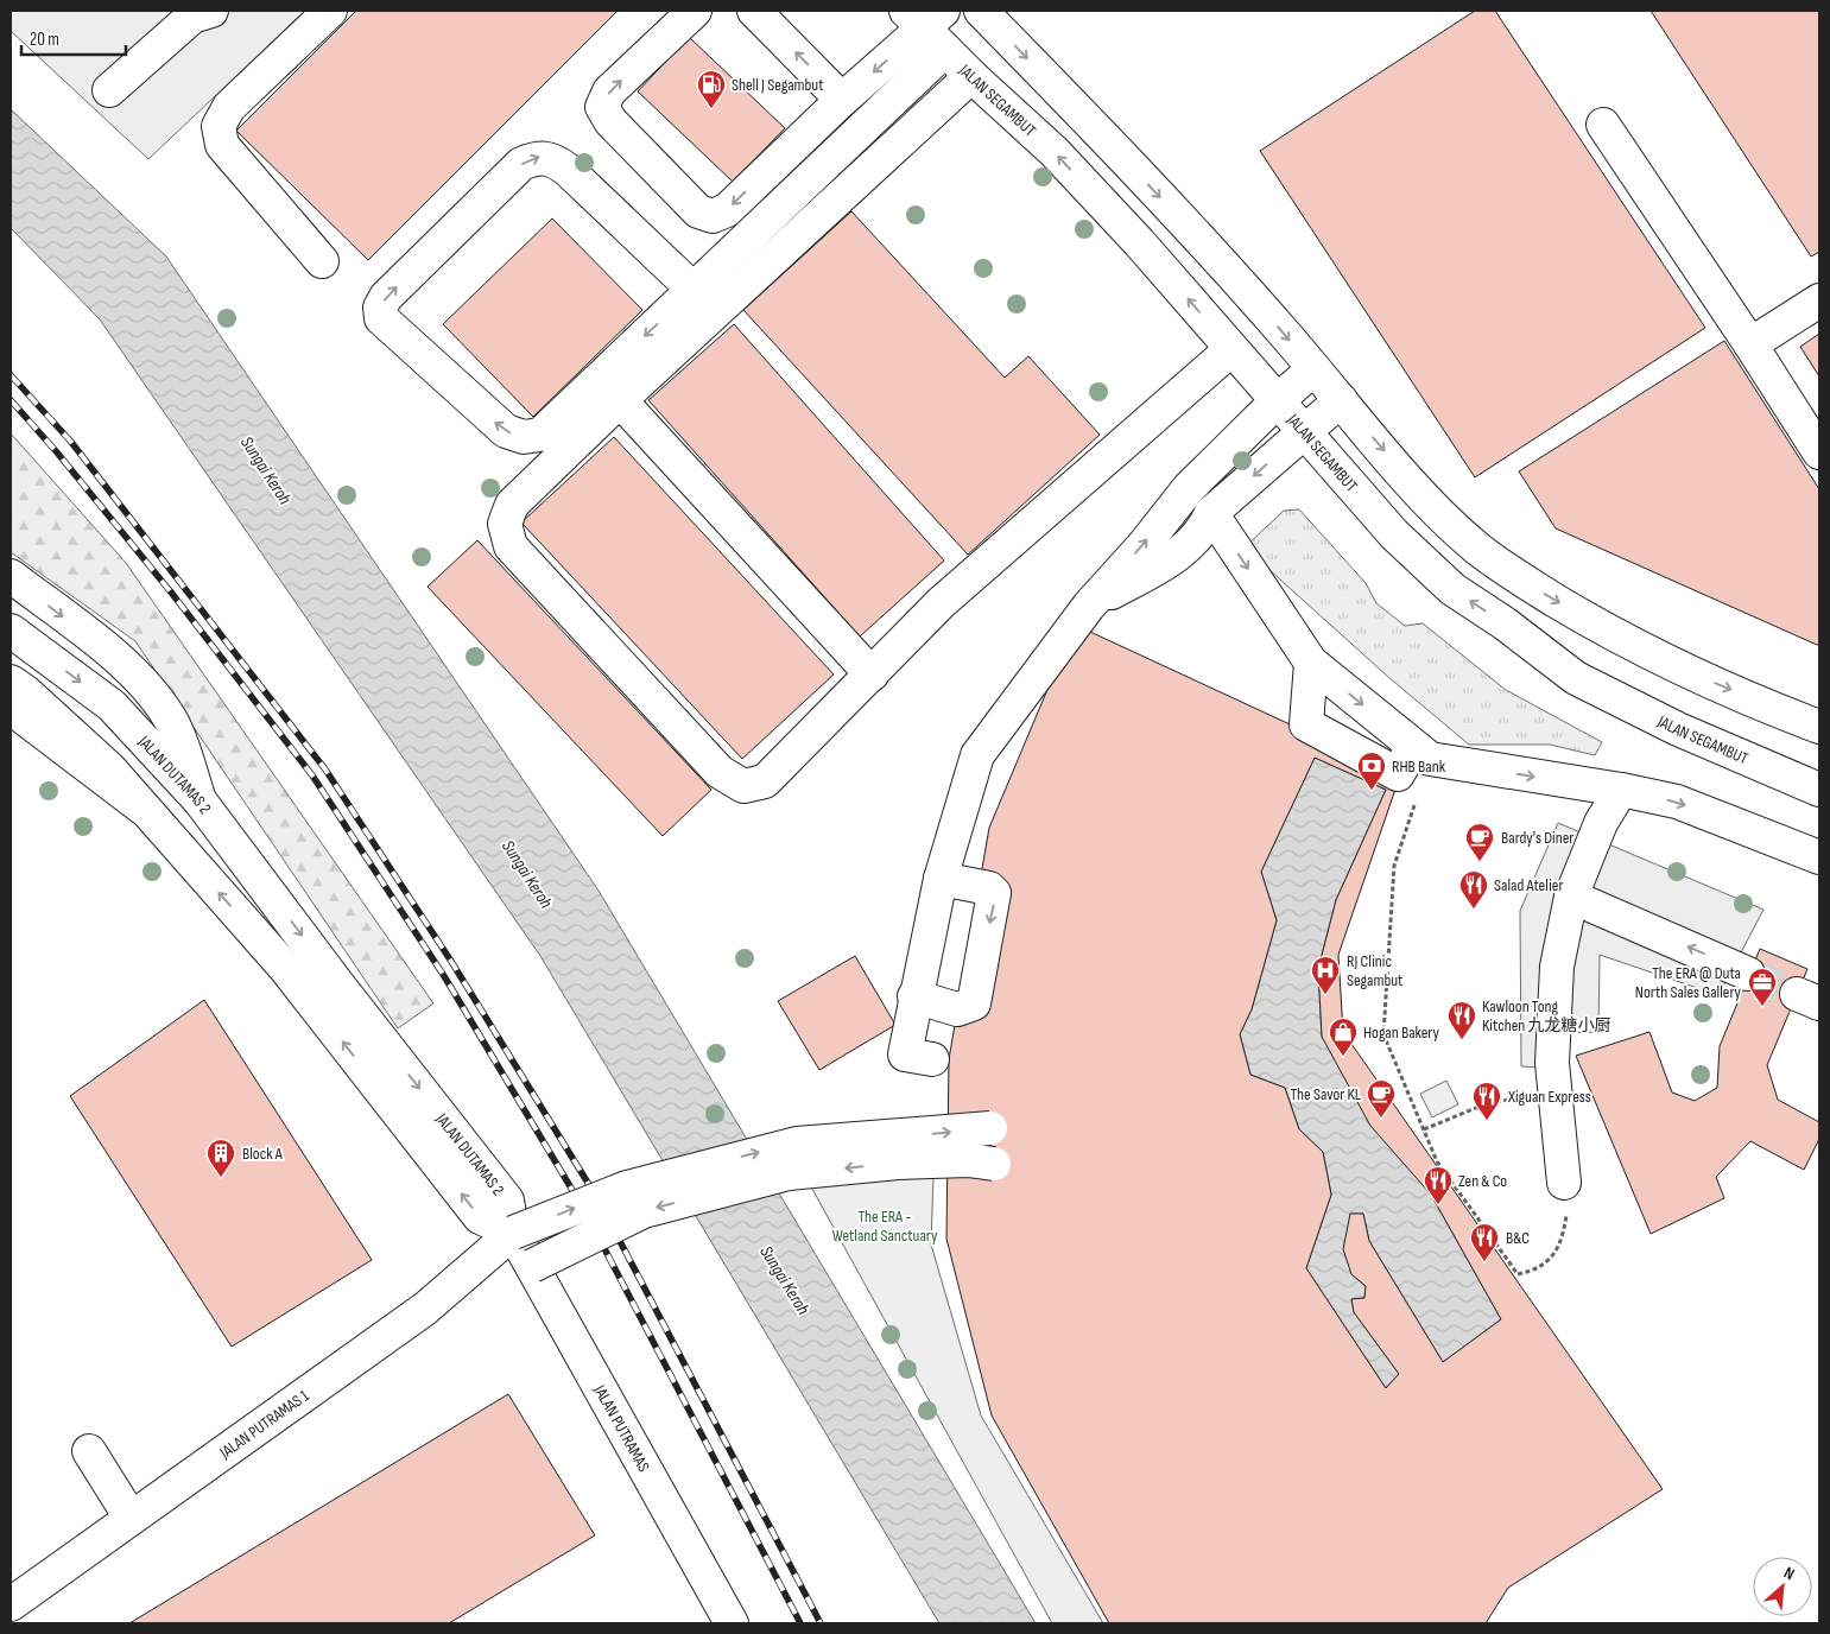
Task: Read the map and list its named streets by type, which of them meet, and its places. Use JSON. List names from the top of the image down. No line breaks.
{"streets":{"main road":["JALAN SEGAMBUT","JALAN DUTAMAS 2","JALAN PUTRAMAS 1","JALAN PUTRAMAS"]},"crossings":[["JALAN DUTAMAS 2","JALAN PUTRAMAS 1"],["JALAN DUTAMAS 2","JALAN PUTRAMAS"],["JALAN PUTRAMAS 1","JALAN PUTRAMAS"]],"water":["Sungai Keroh"],"parks":["The ERA - Wetland Sanctuary"],"places":{"fuel station":["Shell J Segambut"],"bank":["RHB Bank"],"cafe":["Bardy's Diner","The Savor KL"],"restaurant":["Salad Atelier","Kawloon Tong Kitchen 九龙糖小厨","Xiguan Express","Zen & Co","B&C"],"hospital":["RJ Clinic Segambut"],"office":["The ERA @ Duta North Sales Gallery"],"shop":["Hogan Bakery"],"building":["Block A"]},"scale_bar":"20 m","north":"top right"}
